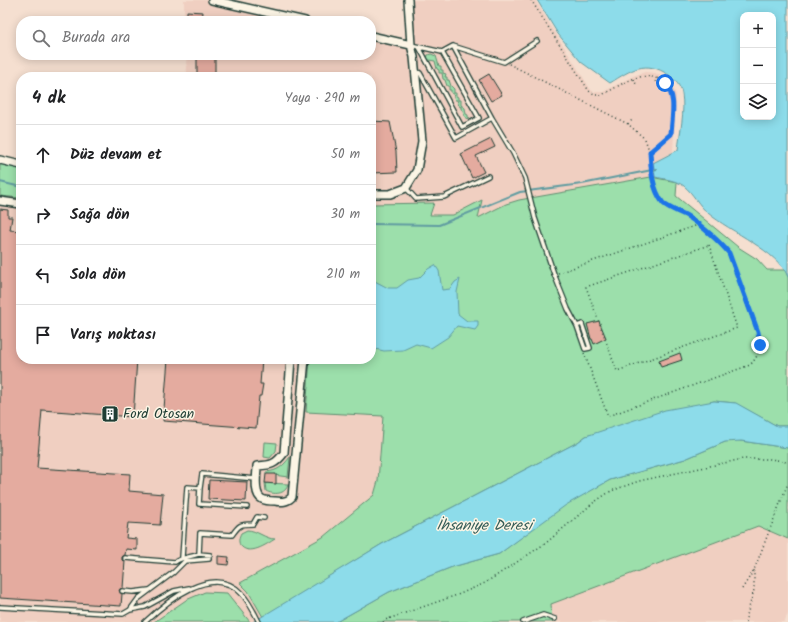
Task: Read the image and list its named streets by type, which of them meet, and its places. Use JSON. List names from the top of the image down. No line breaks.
{"water":["İhsaniye Deresi"],"places":{"building":["Ford Otosan"]},"page":{"map_buttons":["+","−"],"search":"Burada ara","heading":["4 dk","Yaya · 290 m"],"list":[["Düz devam et","50 m"],["Sağa dön","30 m"],["Sola dön","210 m"],"Varış noktası"]}}
